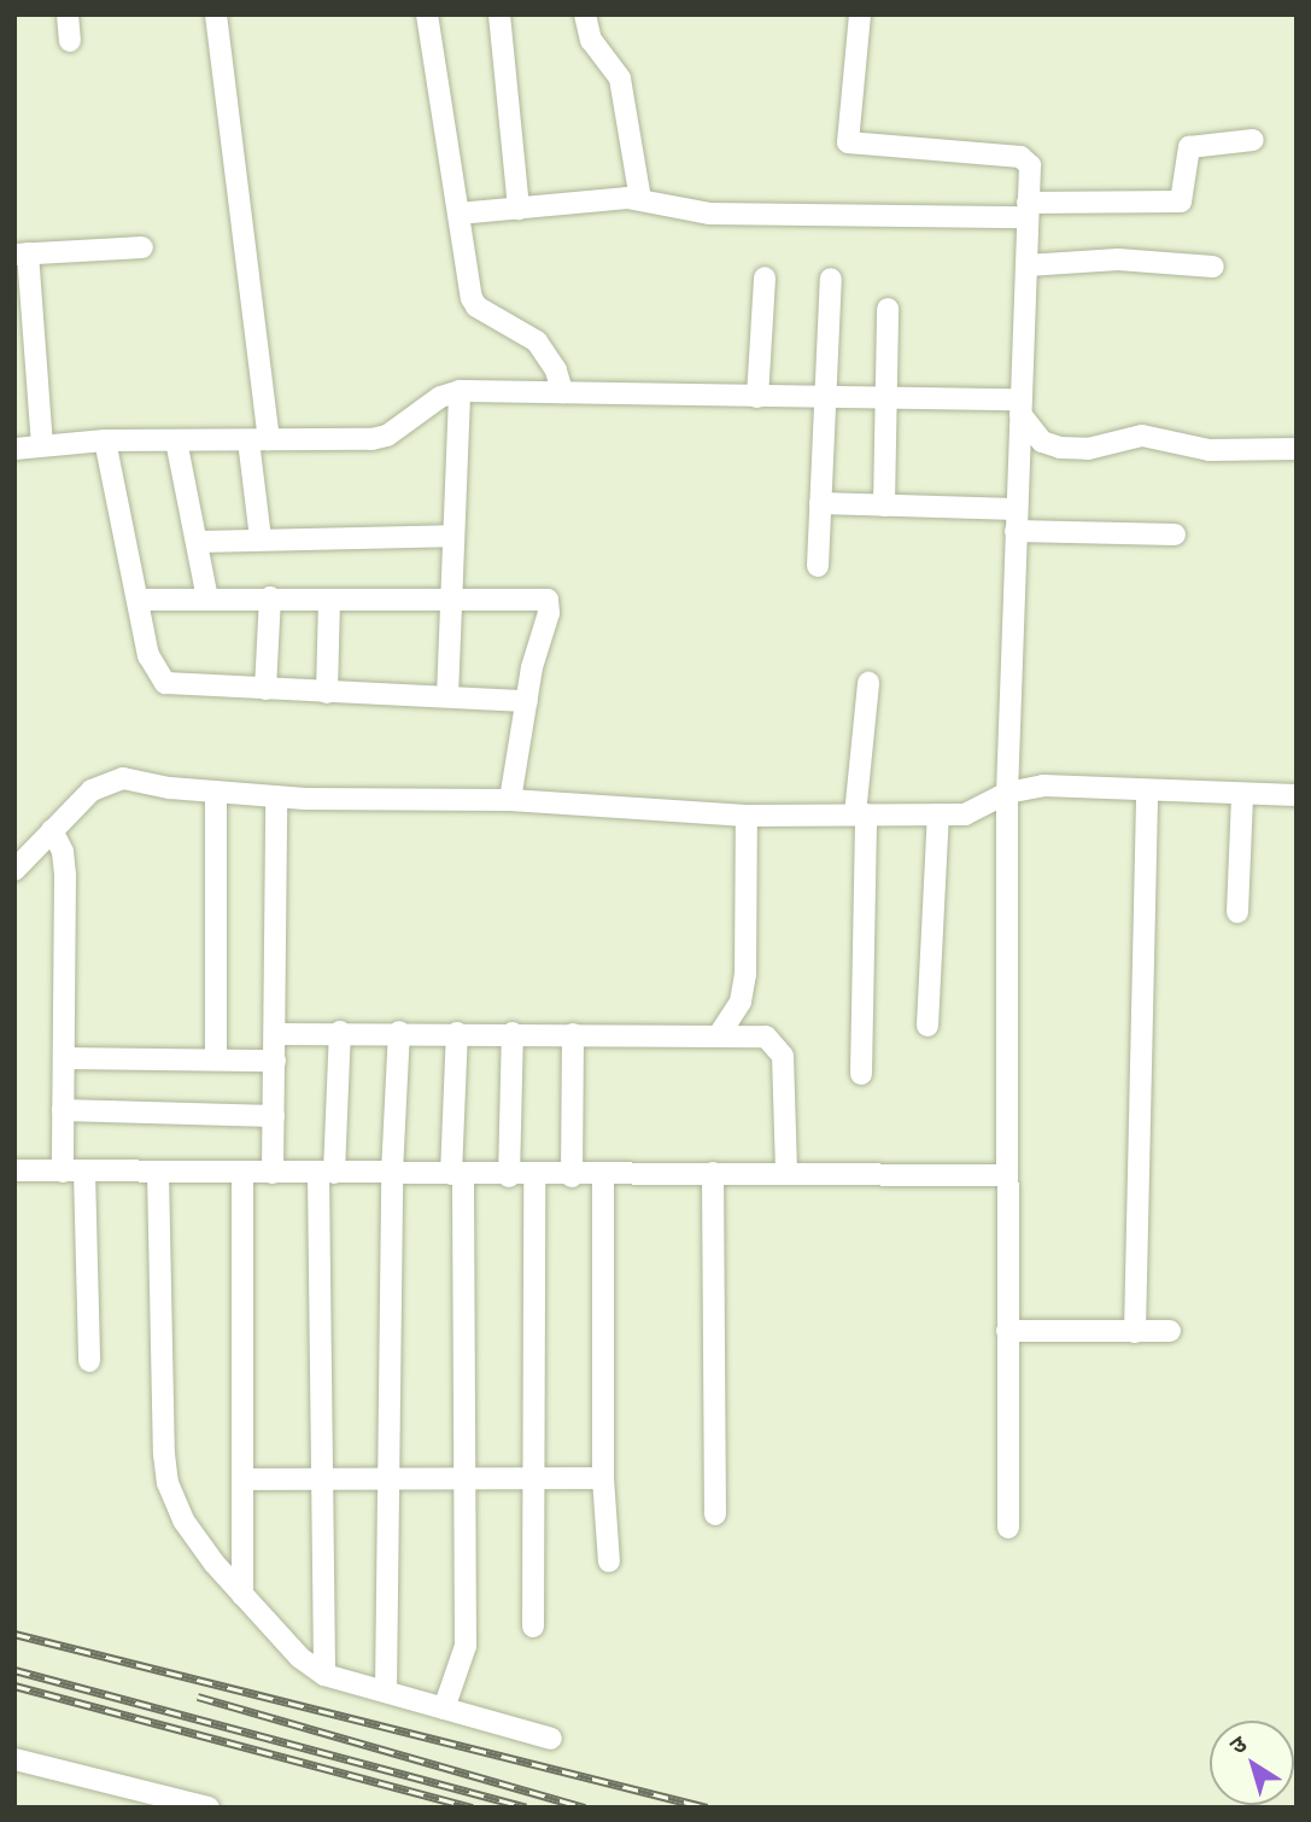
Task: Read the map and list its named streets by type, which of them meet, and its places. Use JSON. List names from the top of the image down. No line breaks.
{"north":"top left"}
